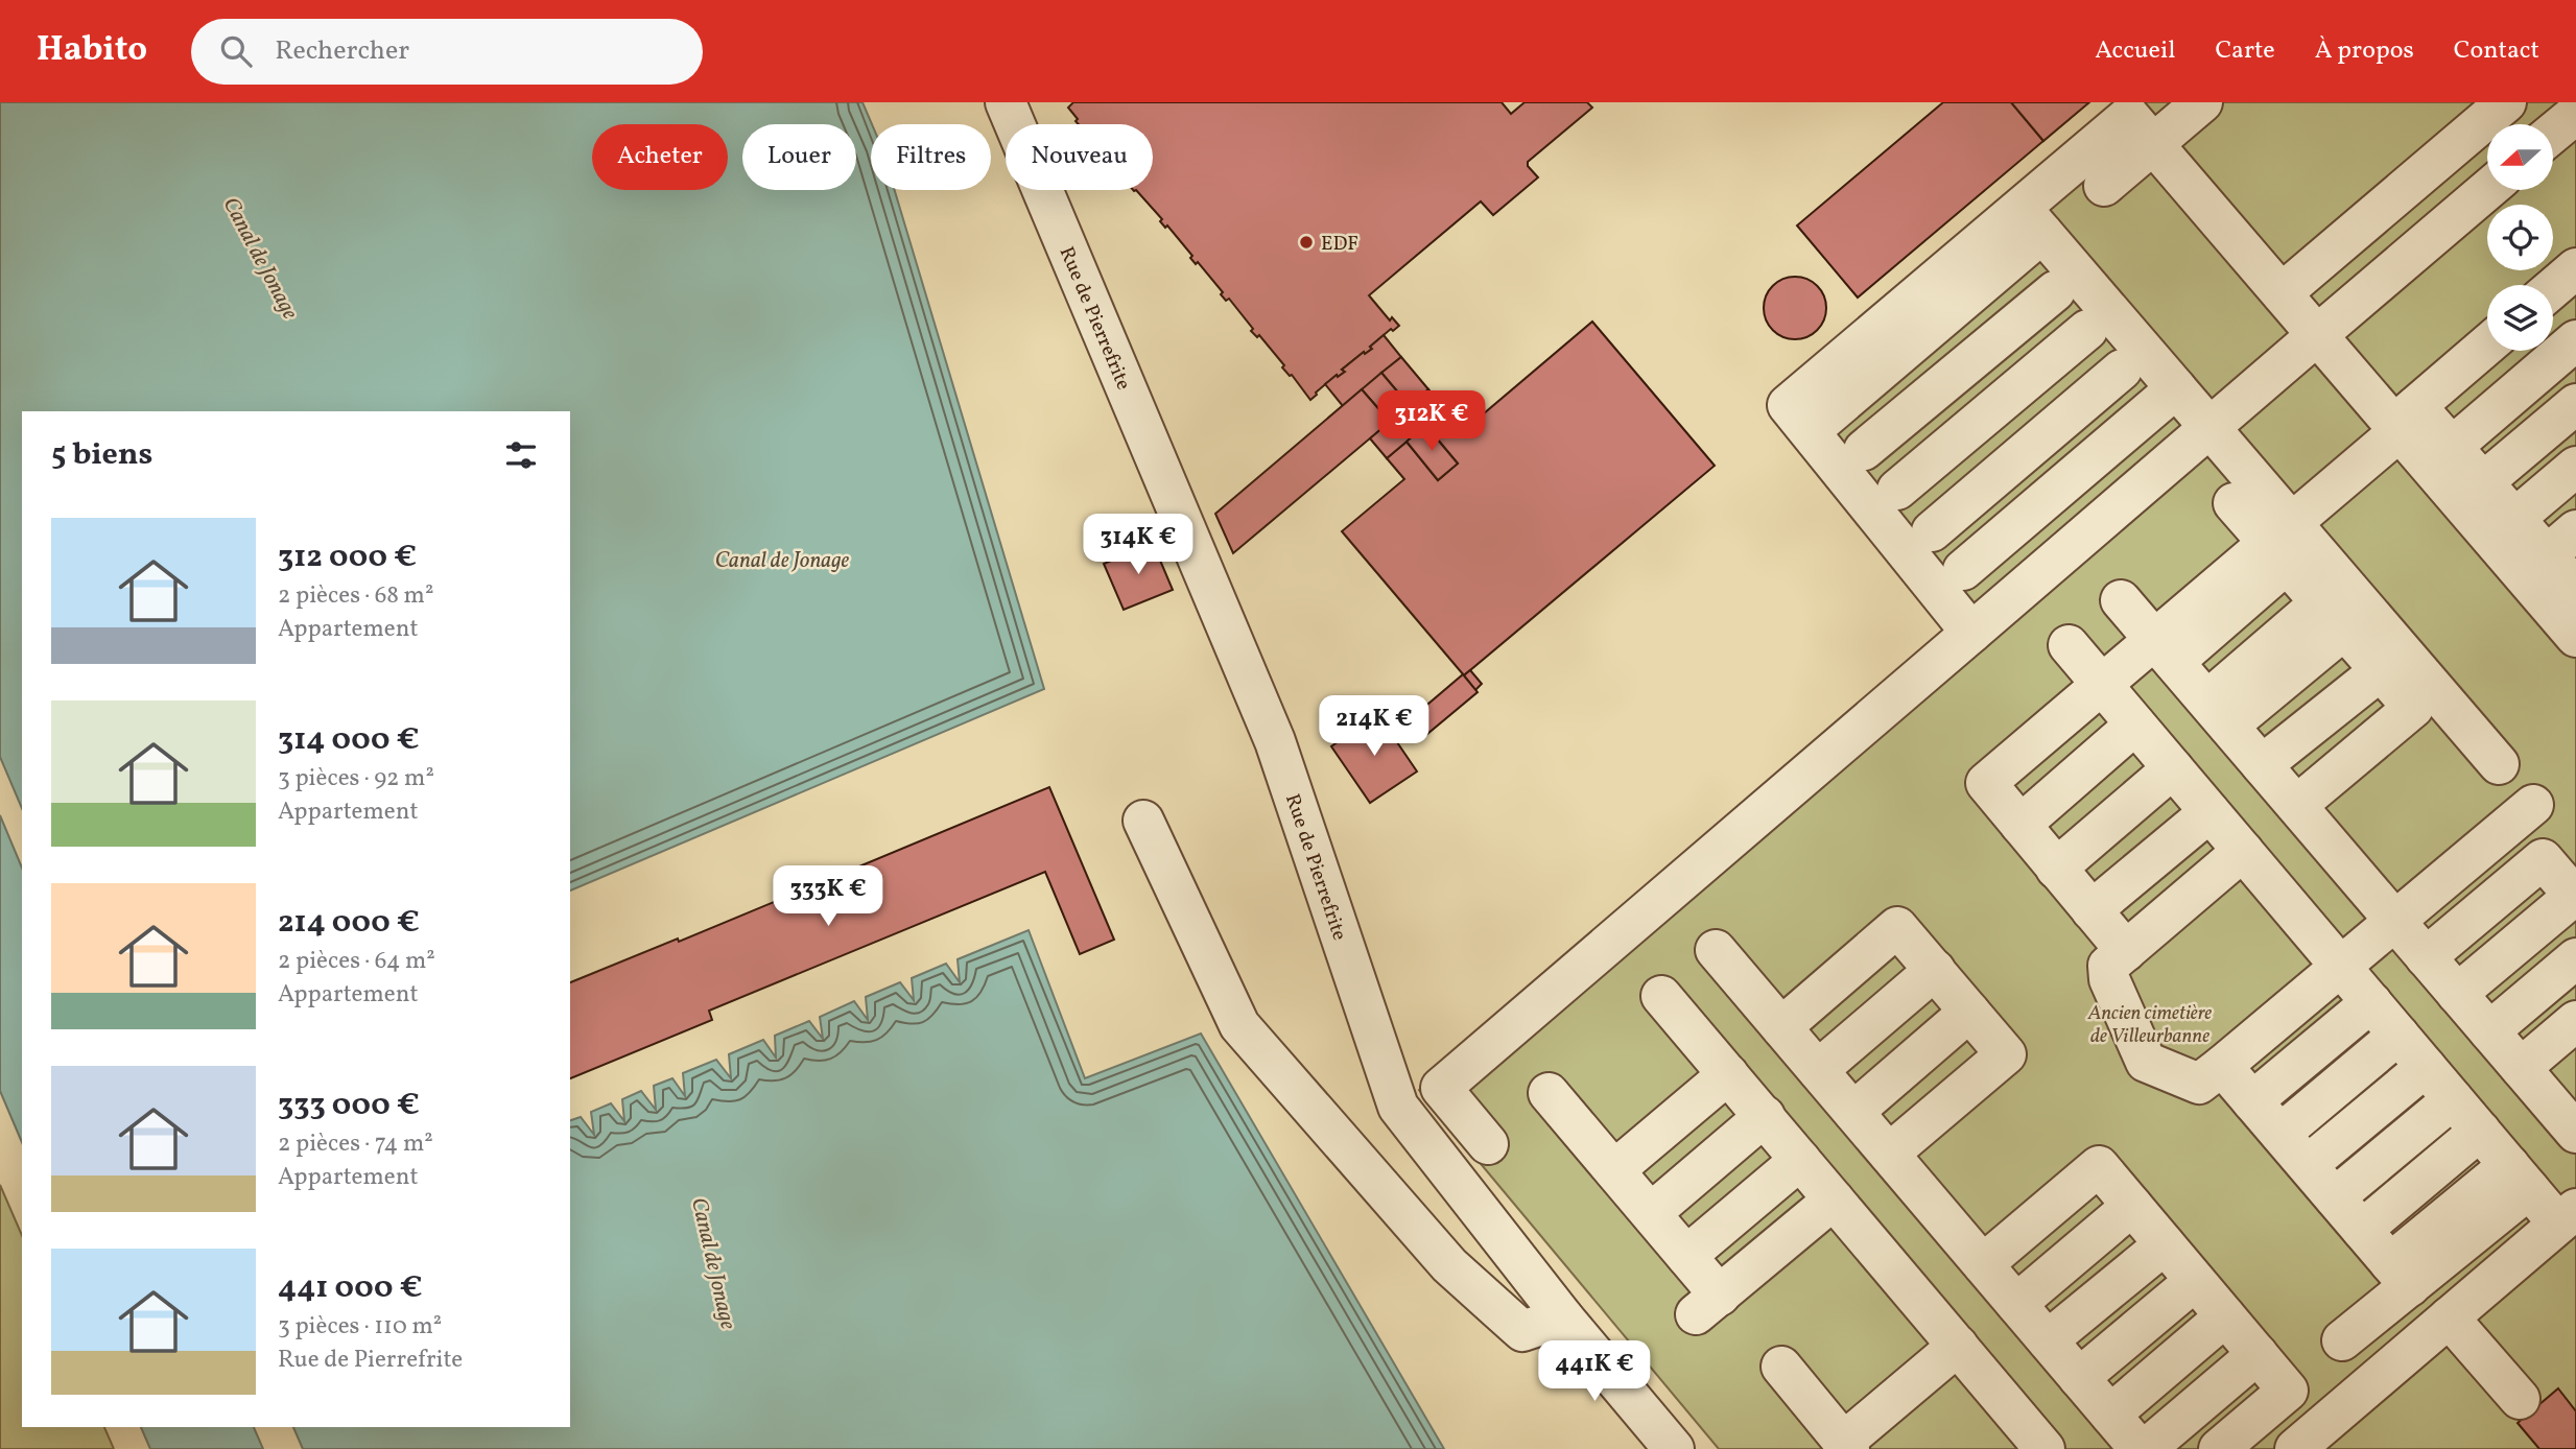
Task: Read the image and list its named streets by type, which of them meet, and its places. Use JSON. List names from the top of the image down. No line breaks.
{"streets":{"street":["Rue de Pierrefrite"]},"water":["Canal de Jonage"],"parks":["Ancien cimetière de Villeurbanne"],"places":["EDF"],"north":"left","page":{"header":"Habito","search":"Rechercher","nav":["Accueil","Carte","À propos","Contact"],"chip":["Acheter","Louer","Filtres","Nouveau"],"price":["312K €","314K €","214K €","333K €","441K €"],"heading":"5 biens","list":[{"name":"312 000 €","note":"2 pièces · 68 m² · Appartement"},{"name":"314 000 €","note":"3 pièces · 92 m² · Appartement"},{"name":"214 000 €","note":"2 pièces · 64 m² · Appartement"},{"name":"333 000 €","note":"2 pièces · 74 m² · Appartement"},{"name":"441 000 €","note":"3 pièces · 110 m² · Rue de Pierrefrite"}]}}
